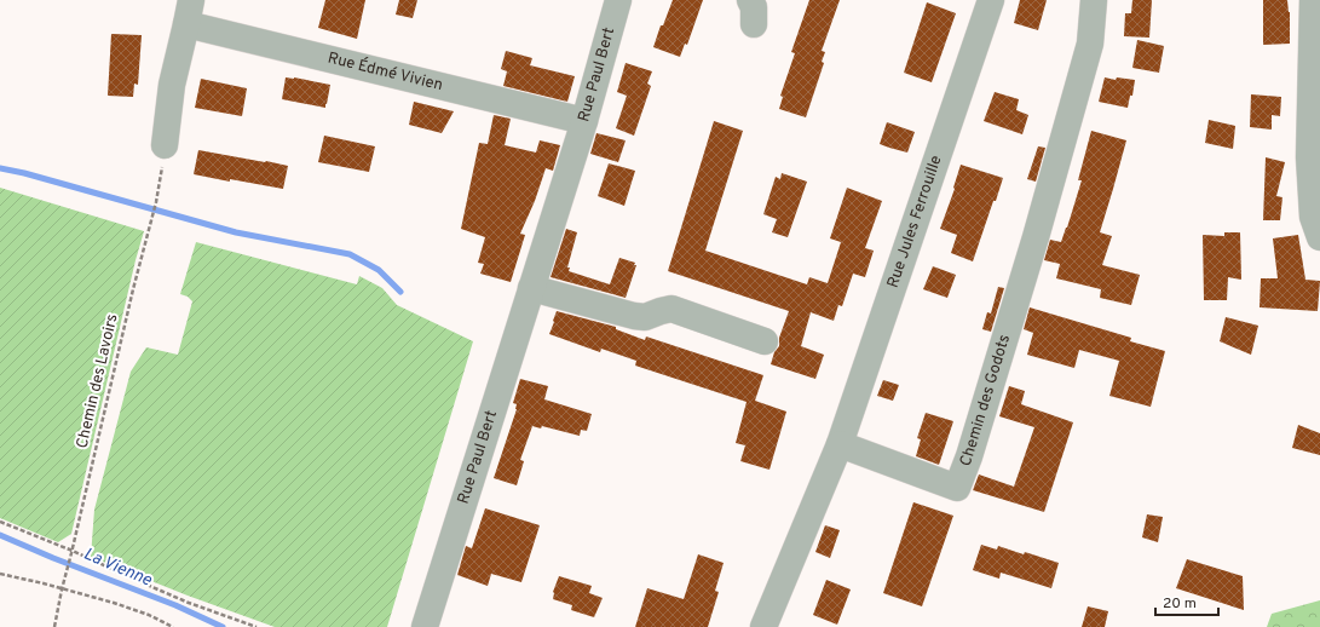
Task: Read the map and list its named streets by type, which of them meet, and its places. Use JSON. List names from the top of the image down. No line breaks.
{"streets":{"street":["Rue Édmé Vivien","Rue Paul Bert","Rue Jules Ferrouille","Chemin des Godots"],"path":["Chemin des Lavoirs"]},"crossings":[["Rue Édmé Vivien","Rue Paul Bert"],["Rue Jules Ferrouille","Chemin des Godots"]],"water":["La Vienne"],"scale_bar":"20 m"}
